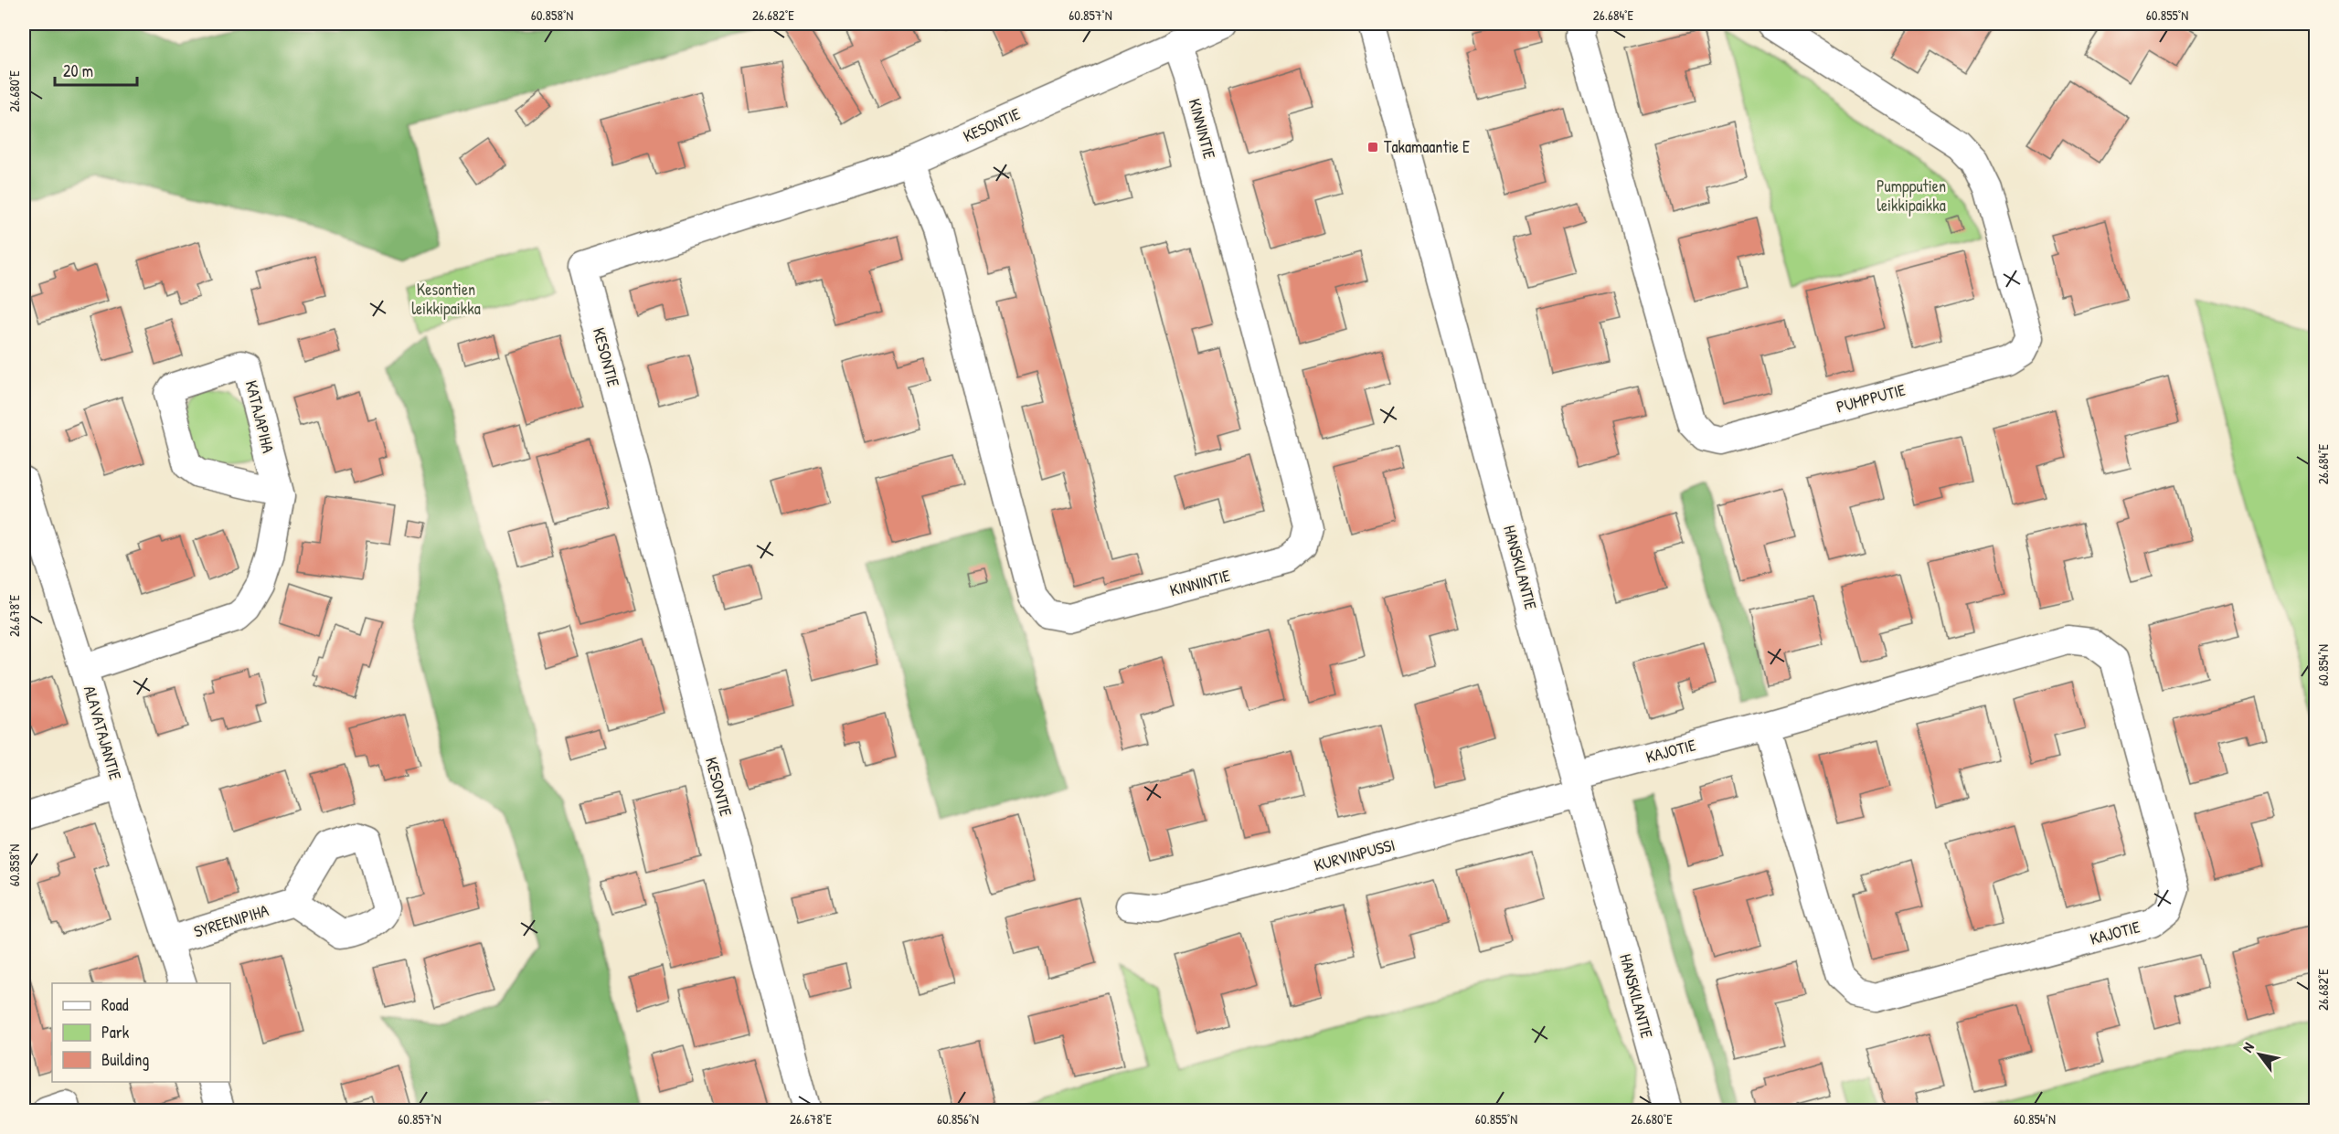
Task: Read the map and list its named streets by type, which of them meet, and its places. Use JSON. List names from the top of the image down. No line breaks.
{"streets":{"street":["KESONTIE","KINNINTIE","PUMPPUTIE","KATAJAPIHA","HANSKILANTIE","ALAVATAJANTIE","KAJOTIE","KURVINPUSSI","SYREENIPIHA"]},"crossings":[["KESONTIE","KINNINTIE"],["KATAJAPIHA","ALAVATAJANTIE"],["HANSKILANTIE","KAJOTIE"],["HANSKILANTIE","KURVINPUSSI"],["ALAVATAJANTIE","SYREENIPIHA"],["KAJOTIE","KURVINPUSSI"]],"parks":["Pumpputien leikkipaikka","Kesontien leikkipaikka"],"places":{"transit":["Takamaantie E"]},"legend":["Road","Park","Building"],"scale_bar":"20 m","north":"top left","coordinates":["60.858°N","26.682°E","60.857°N","26.684°E","60.855°N","26.680°E","26.678°E","60.854°N","60.856°N"]}
